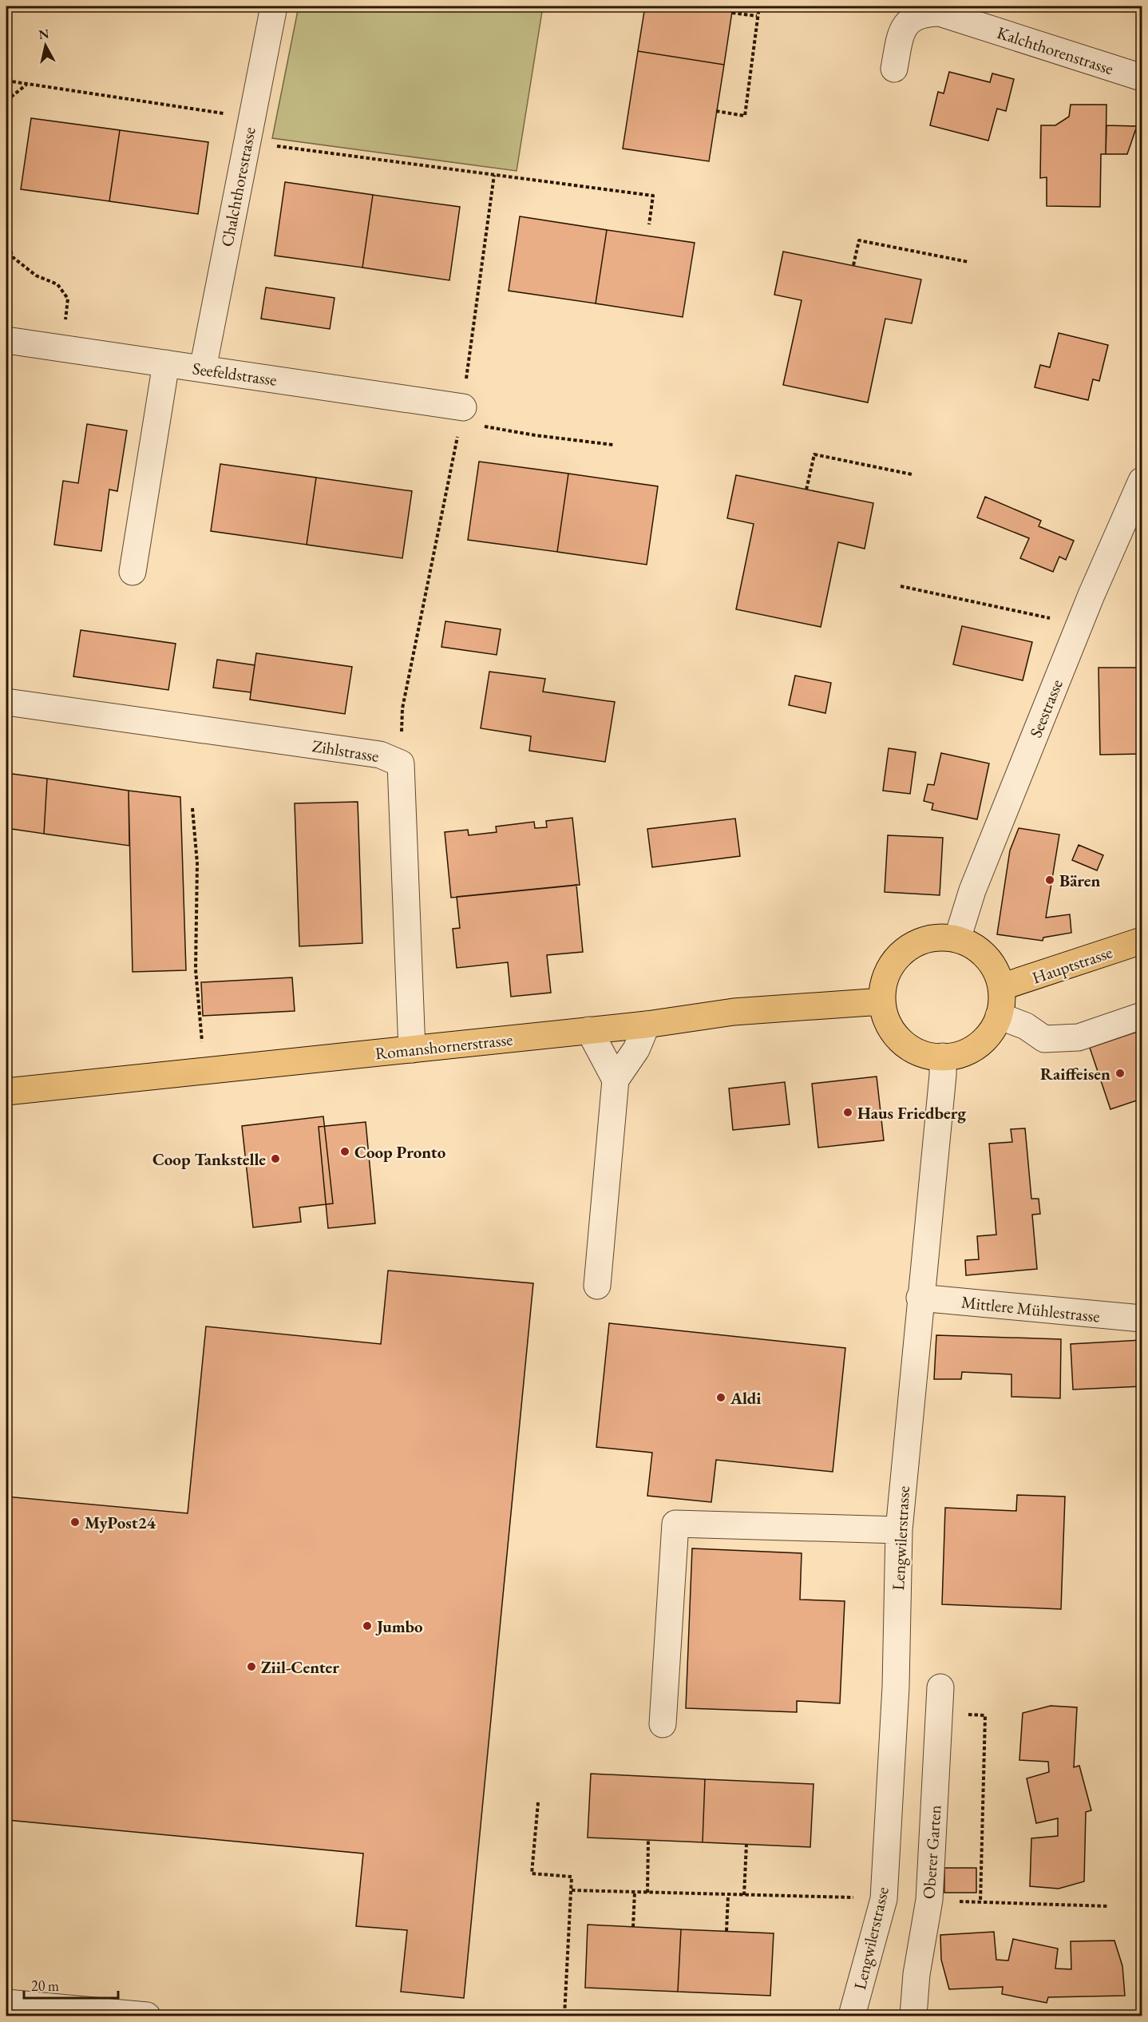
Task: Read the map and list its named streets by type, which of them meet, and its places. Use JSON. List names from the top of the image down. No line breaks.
{"streets":{"main road":["Hauptstrasse","Romanshornerstrasse"],"street":["Kalchthorenstrasse","Chalchthorestrasse","Seefeldstrasse","Seestrasse","Zihlstrasse","Mittlere Mühlestrasse","Lengwilerstrasse","Oberer Garten"]},"crossings":[["Chalchthorestrasse","Seefeldstrasse"],["Seestrasse","Hauptstrasse"],["Seestrasse","Romanshornerstrasse"],["Seestrasse","Lengwilerstrasse"],["Zihlstrasse","Romanshornerstrasse"],["Hauptstrasse","Romanshornerstrasse"],["Hauptstrasse","Lengwilerstrasse"],["Romanshornerstrasse","Lengwilerstrasse"],["Mittlere Mühlestrasse","Lengwilerstrasse"]],"places":["Bären","Raiffeisen","Haus Friedberg","Coop Pronto","Coop Tankstelle","Aldi","MyPost24","Jumbo","Ziil-Center"],"scale_bar":"20 m","north":"top"}
